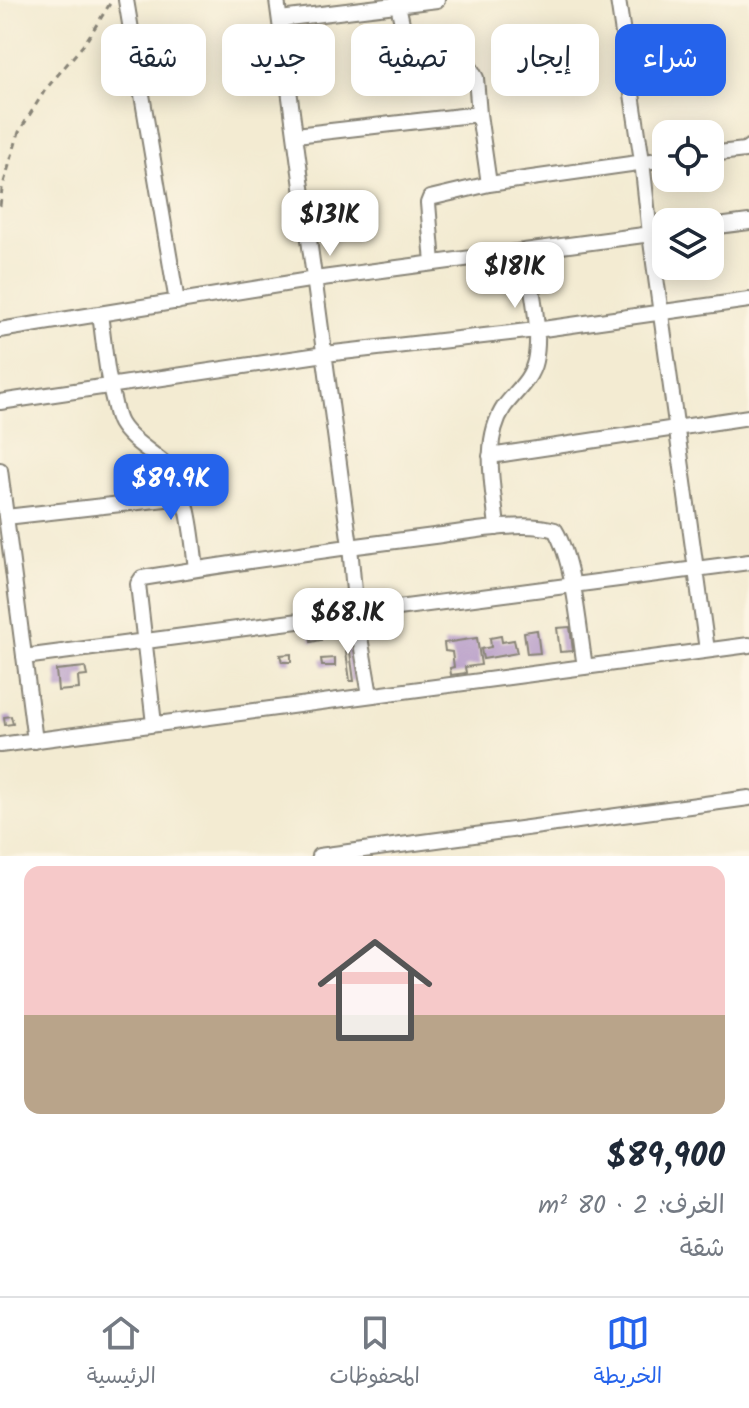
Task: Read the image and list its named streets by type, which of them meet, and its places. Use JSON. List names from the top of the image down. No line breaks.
{"page":{"chip":["شراء","إيجار","تصفية","جديد","شقة"],"price":["$131K","$181K","$89.9K","$68.1K"],"list":[{"name":"$89,900","note":"الغرف: 2 · 80 m² · شقة"}],"tabs":["الخريطة","المحفوظات","الرئيسية"]}}
